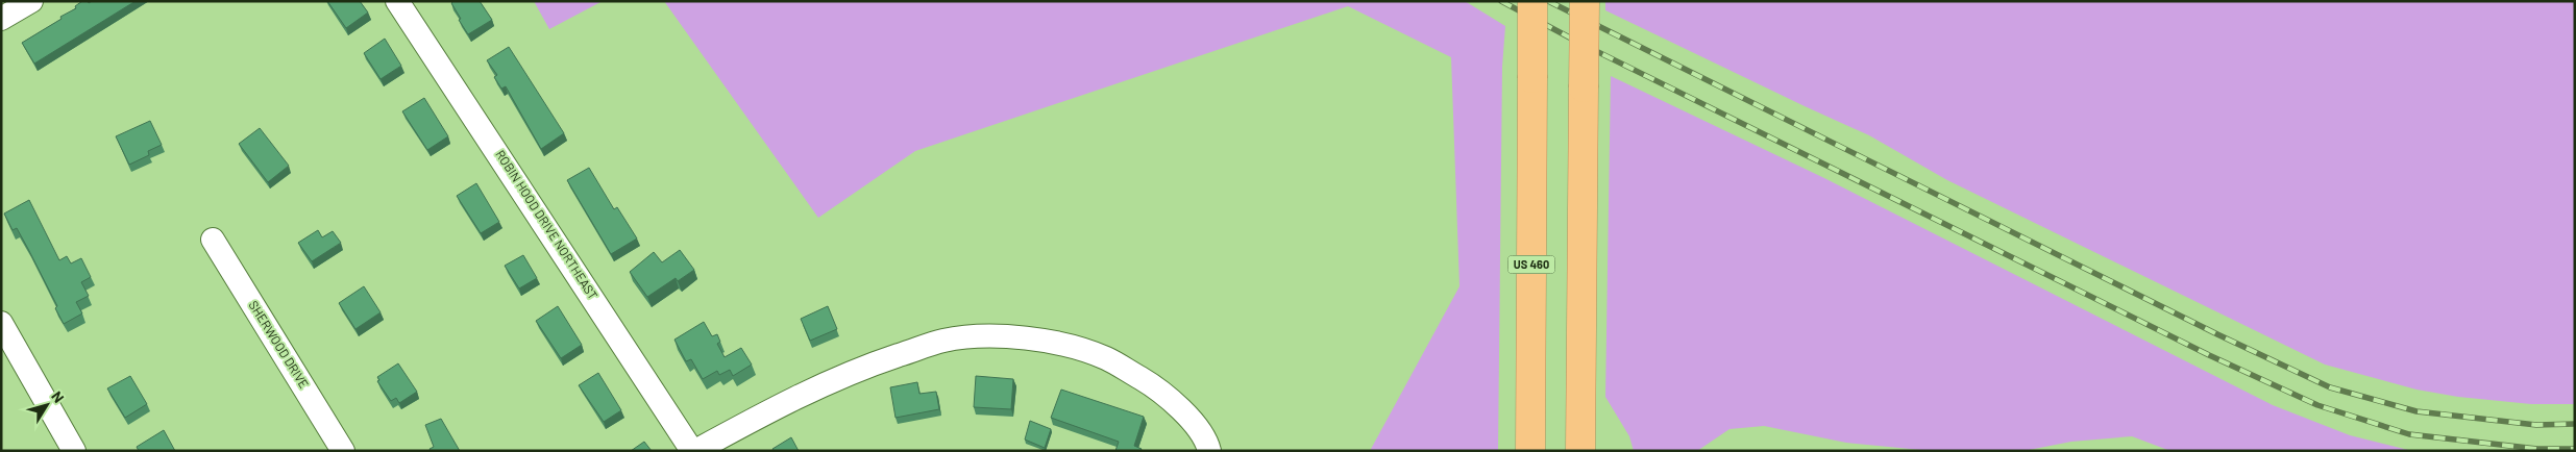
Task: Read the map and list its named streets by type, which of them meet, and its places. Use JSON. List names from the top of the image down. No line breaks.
{"streets":{"highway":["US 460"],"street":["ROBIN HOOD DRIVE NORTHEAST","SHERWOOD DRIVE"]},"north":"top right"}
